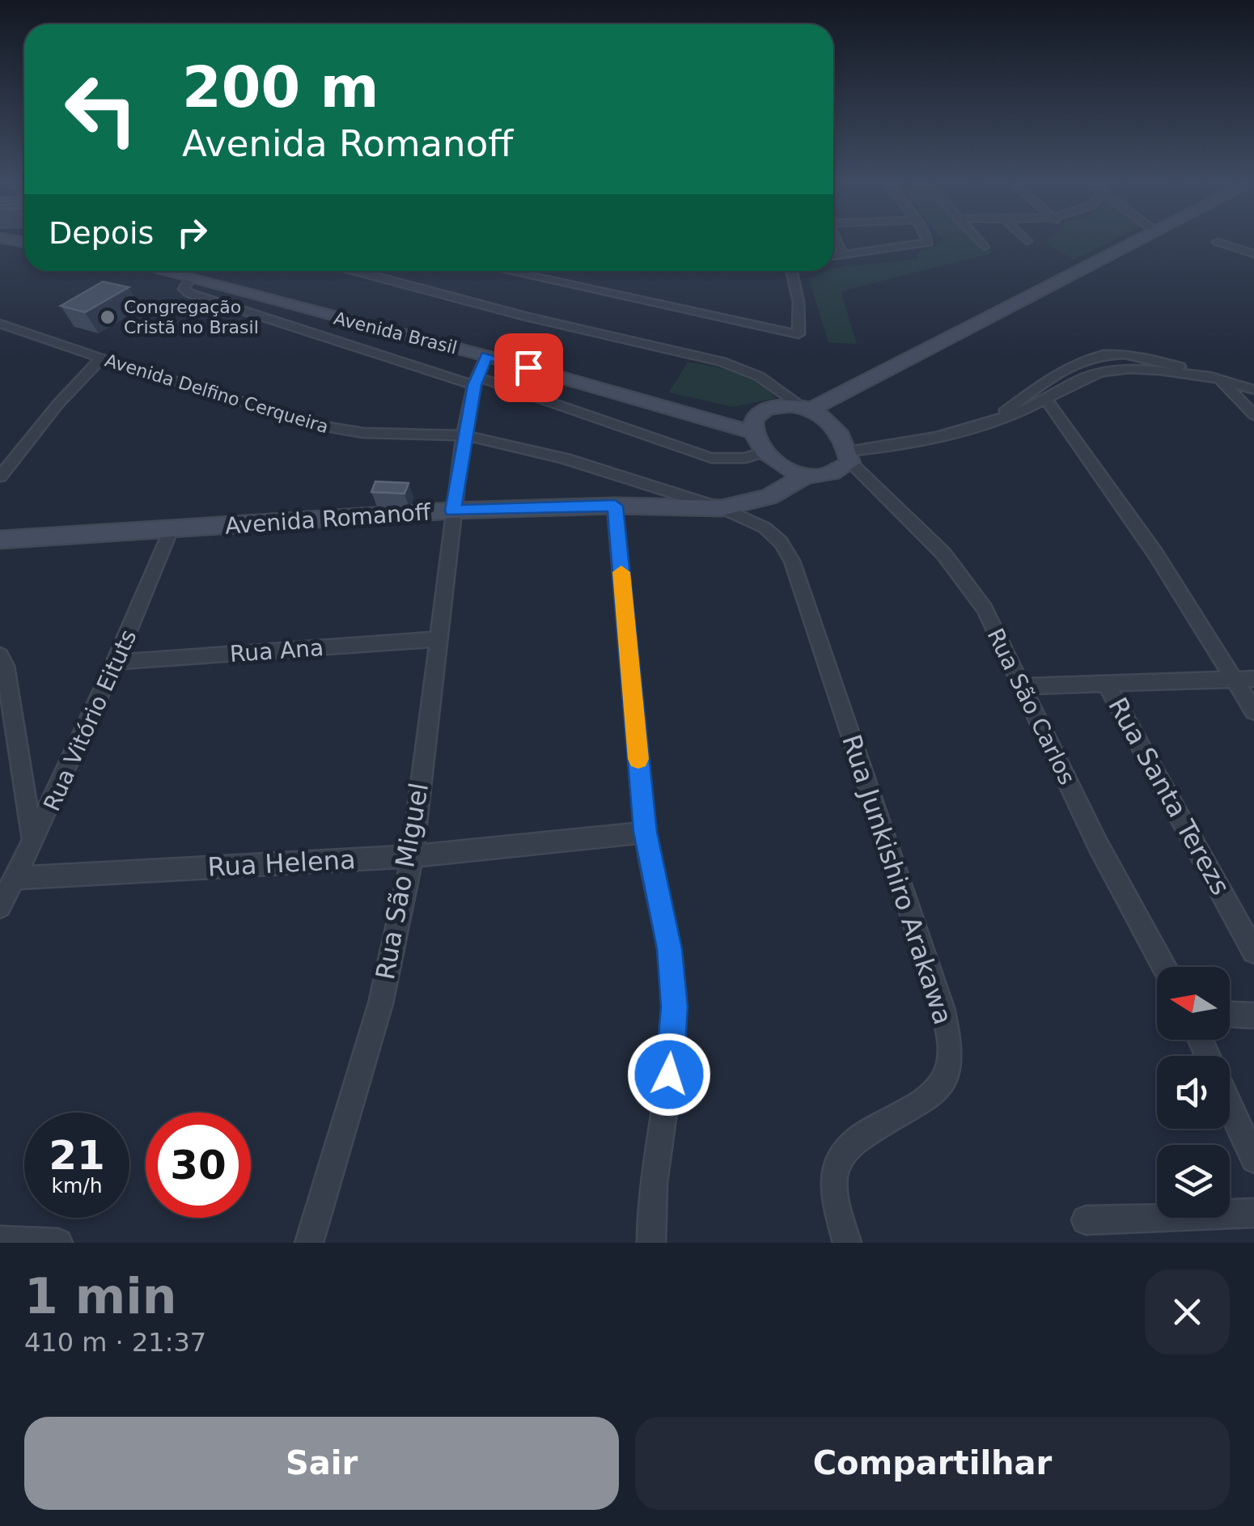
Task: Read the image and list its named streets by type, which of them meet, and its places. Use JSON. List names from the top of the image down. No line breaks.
{"streets":{"main road":["Avenida Brasil","Avenida Romanoff"],"street":["Avenida Delfino Cerqueira","Rua Ana","Rua São Carlos","Rua Vitório Eituts","Rua Santa Terezs","Rua Helena","Rua Junkishiro Arakawa","Rua São Miguel"]},"crossings":[["Avenida Brasil","Avenida Romanoff"],["Avenida Brasil","Rua São Carlos"],["Avenida Brasil","Rua São Miguel"],["Avenida Delfino Cerqueira","Avenida Romanoff"],["Avenida Delfino Cerqueira","Rua Junkishiro Arakawa"],["Avenida Delfino Cerqueira","Rua São Miguel"],["Avenida Romanoff","Rua São Carlos"],["Avenida Romanoff","Rua Vitório Eituts"],["Avenida Romanoff","Rua São Miguel"],["Rua Ana","Rua Vitório Eituts"],["Rua Ana","Rua São Miguel"],["Rua Vitório Eituts","Rua Helena"],["Rua Helena","Rua São Miguel"]],"places":["Congregação Cristã no Brasil"],"north":"left","page":{"turn":["200 m","Avenida Romanoff"],"then":"Depois","speed":"21 km/h","limit":"30","heading":["1 min","410 m · 21:37"],"buttons":["Sair","Compartilhar"]}}
